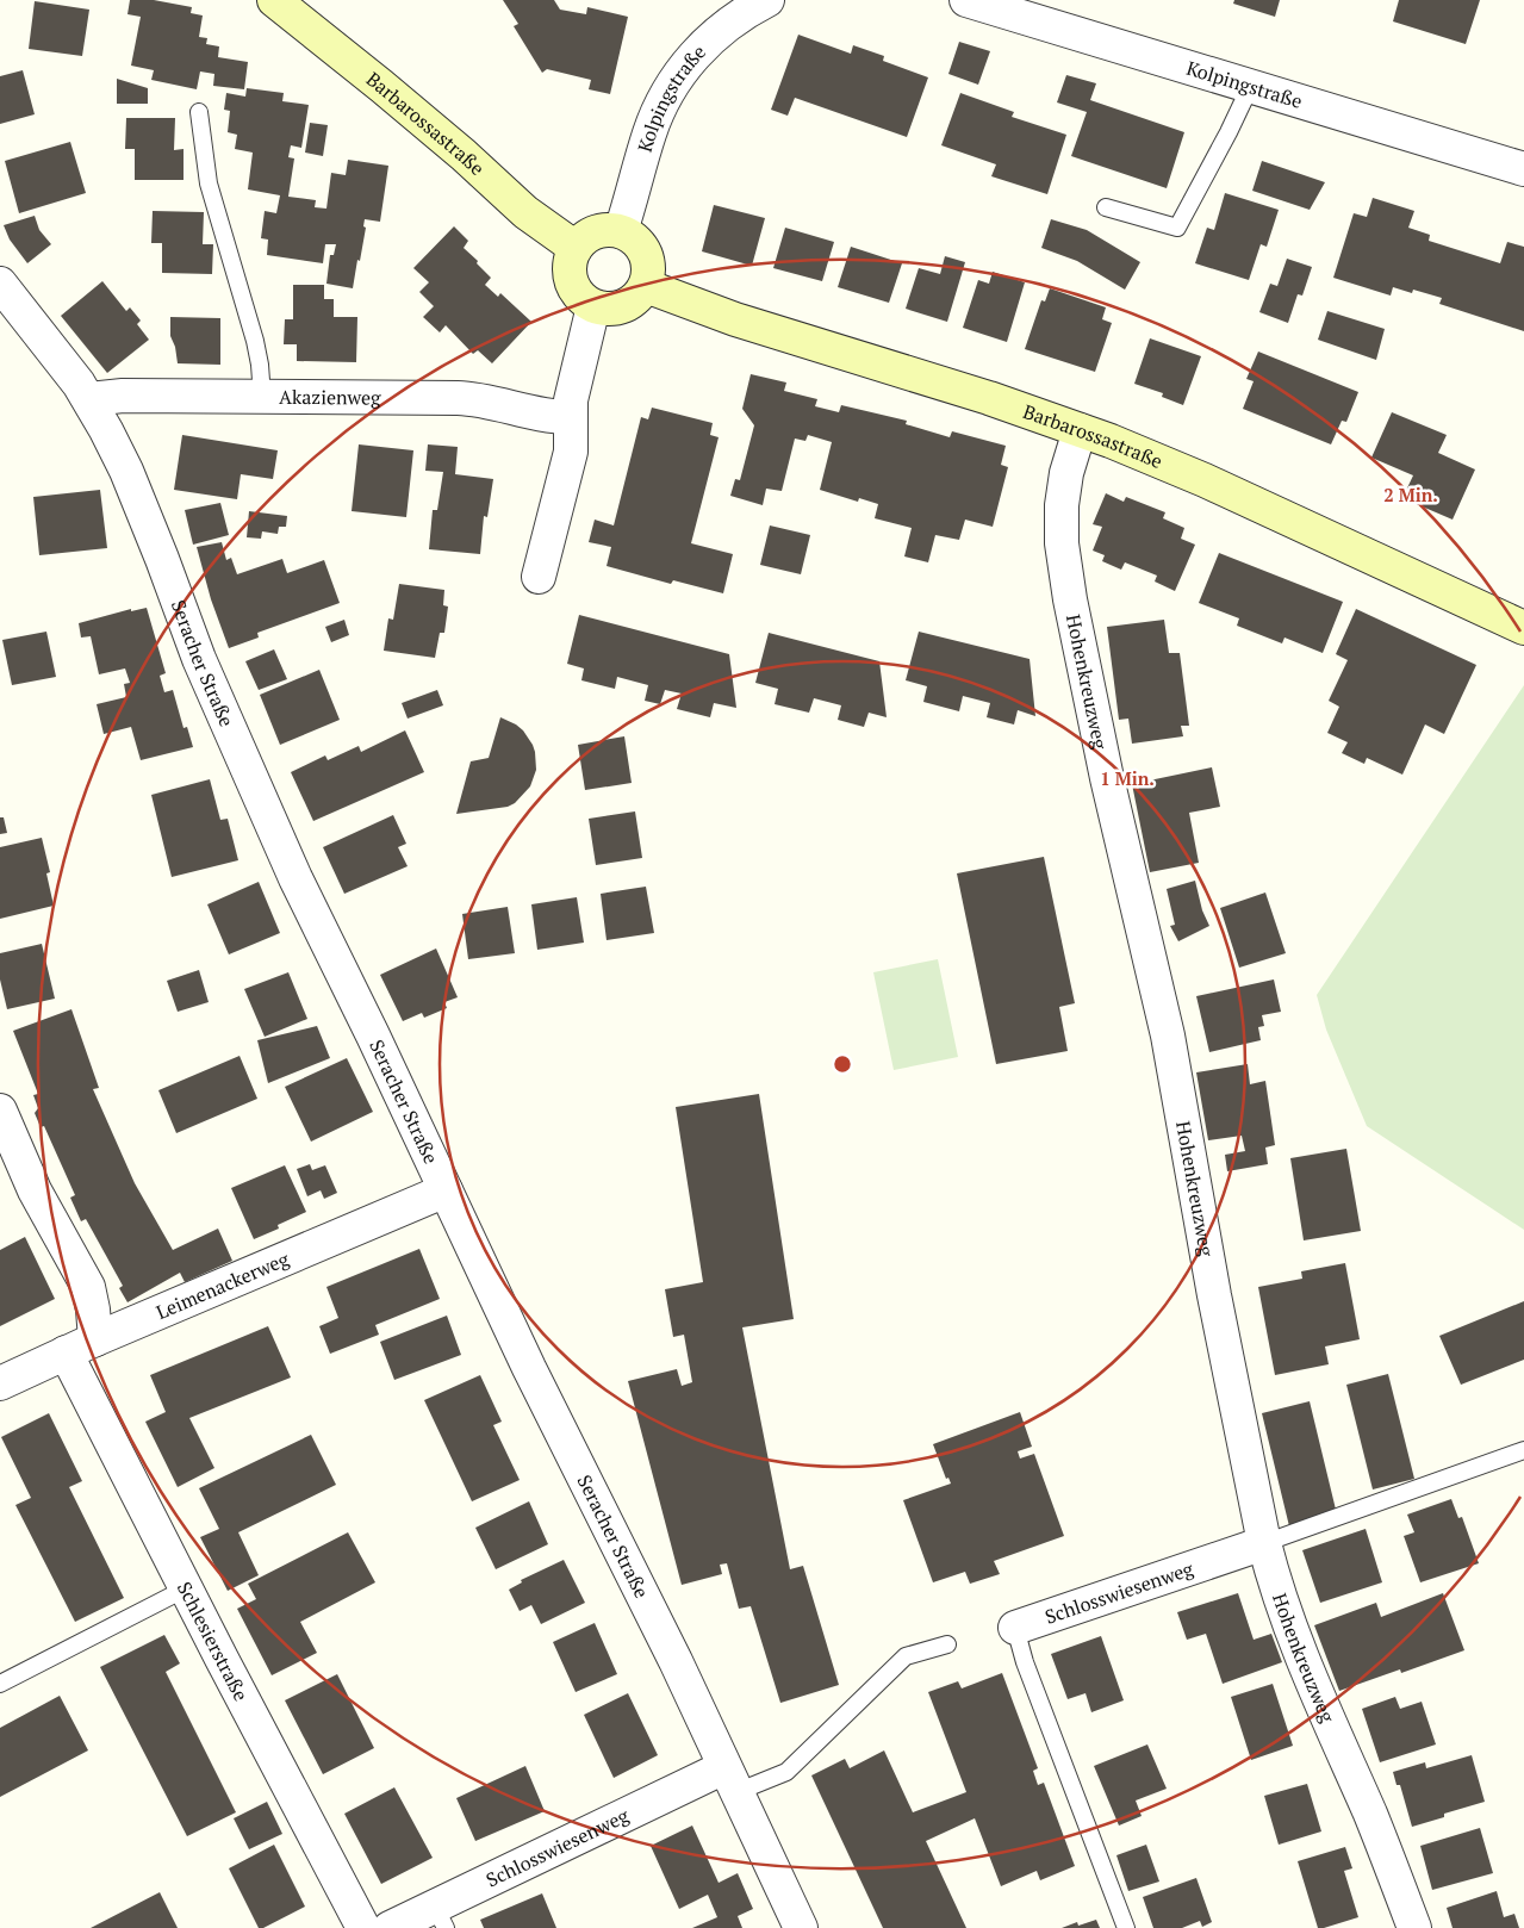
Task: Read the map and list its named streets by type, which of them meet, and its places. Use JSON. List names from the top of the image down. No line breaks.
{"streets":{"street":["Kolpingstraße","Barbarossastraße","Akazienweg","Seracher Straße","Hohenkreuzweg","Leimenackerweg","Schlosswiesenweg","Schlesierstraße"]},"crossings":[["Kolpingstraße","Barbarossastraße"],["Barbarossastraße","Hohenkreuzweg"],["Akazienweg","Seracher Straße"],["Seracher Straße","Leimenackerweg"],["Seracher Straße","Schlosswiesenweg"],["Hohenkreuzweg","Schlosswiesenweg"],["Leimenackerweg","Schlesierstraße"]],"rings":["2 Min.","1 Min."]}
